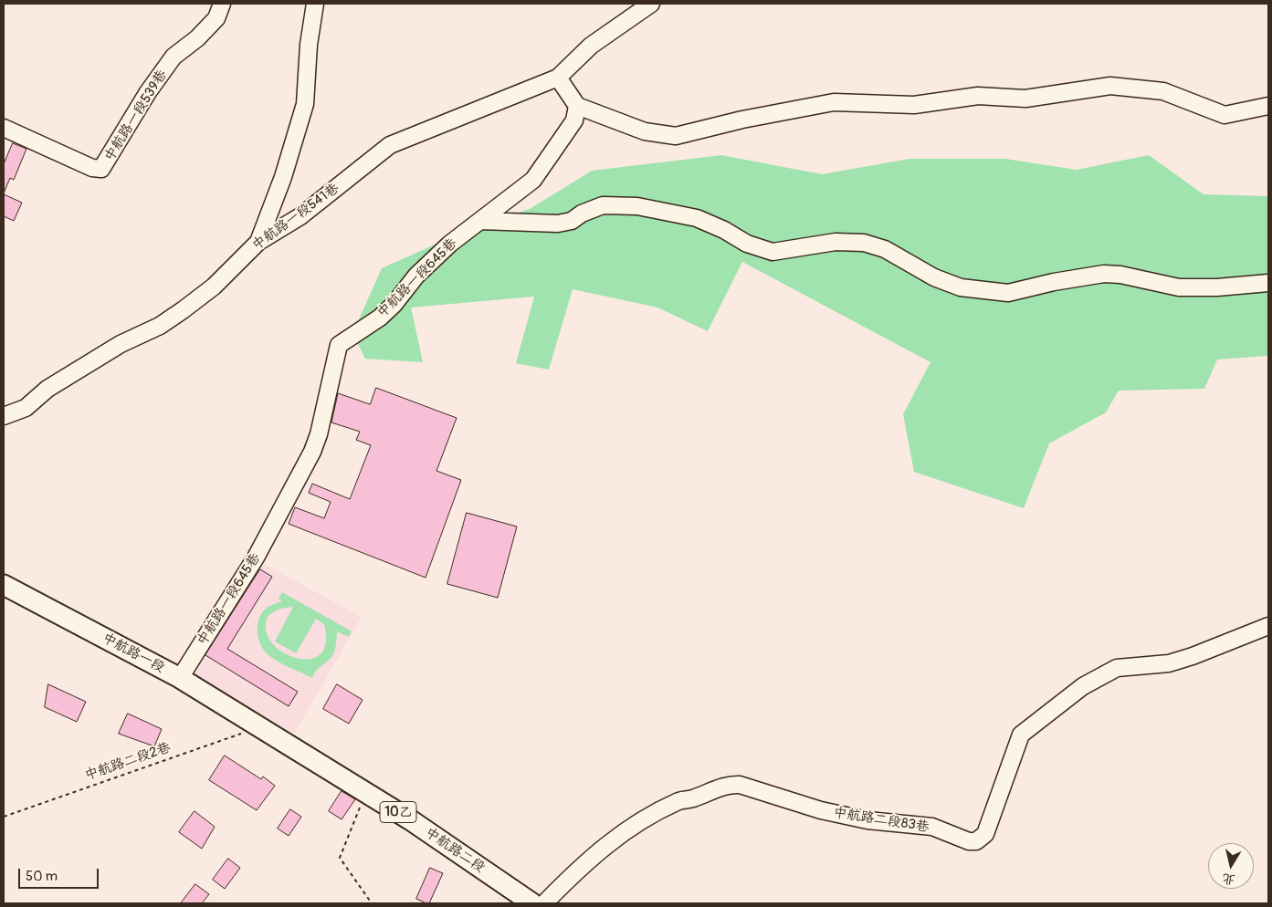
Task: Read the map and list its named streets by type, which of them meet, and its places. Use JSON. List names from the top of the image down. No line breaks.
{"streets":{"main road":["中航路一段","10乙","中航路二段"],"lane":["中航路一段539巷","中航路一段541巷","中航路一段645巷","中航路二段83巷"],"path":["中航路二段2巷"]},"crossings":[["中航路一段645巷","中航路一段"],["中航路一段","中航路二段2巷"],["中航路一段","中航路二段"],["中航路二段2巷","中航路二段"]],"scale_bar":"50 m","north":"bottom"}
